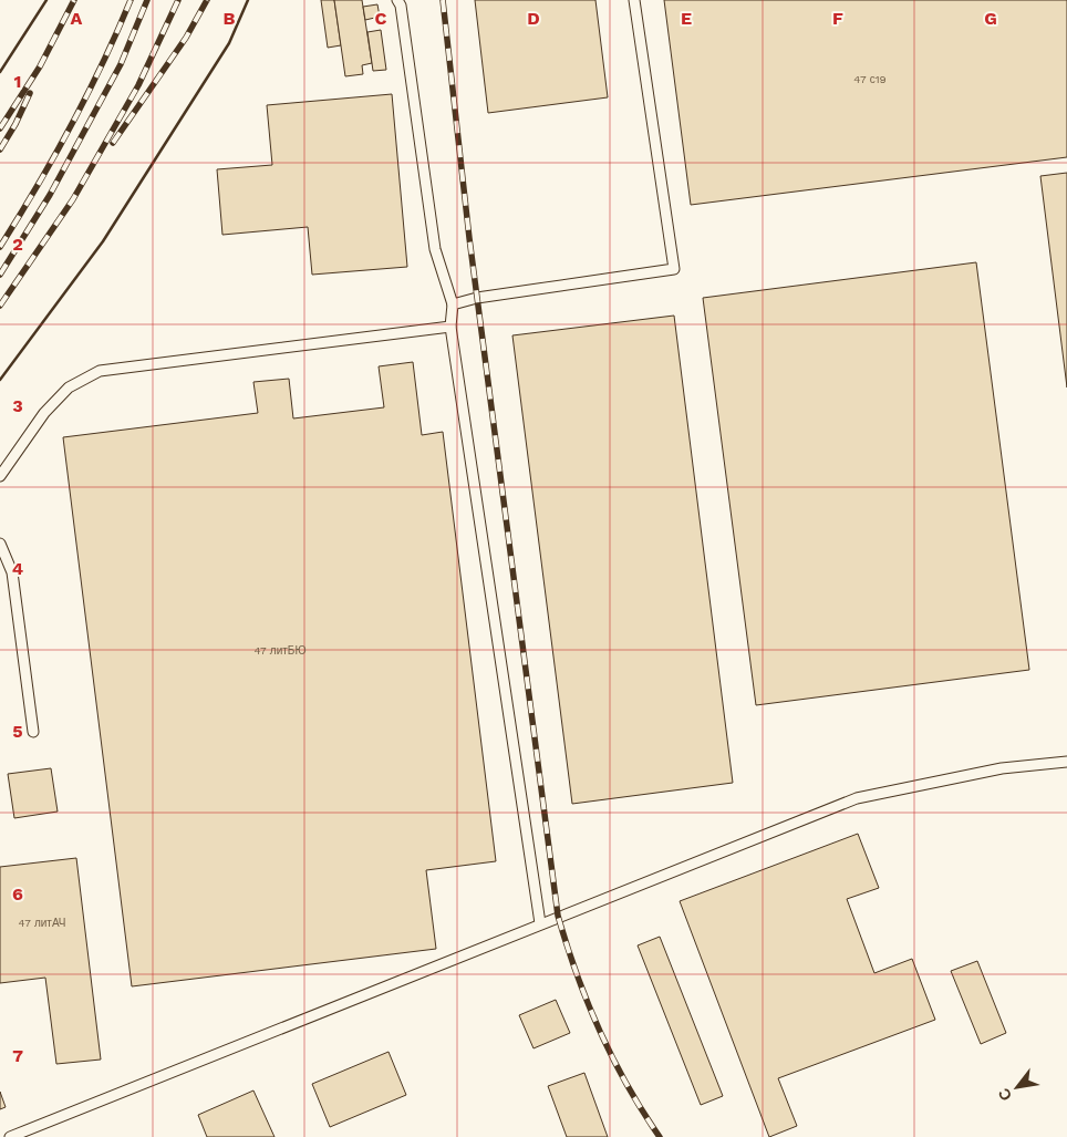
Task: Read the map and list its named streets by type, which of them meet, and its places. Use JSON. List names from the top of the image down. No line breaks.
{"house_numbers":["47 с19","47 литБЮ","47 литАЧ"],"north":"bottom left","grid":{"columns":["A","B","C","D","E","F","G"],"rows":["1","2","3","4","5","6","7"]}}
